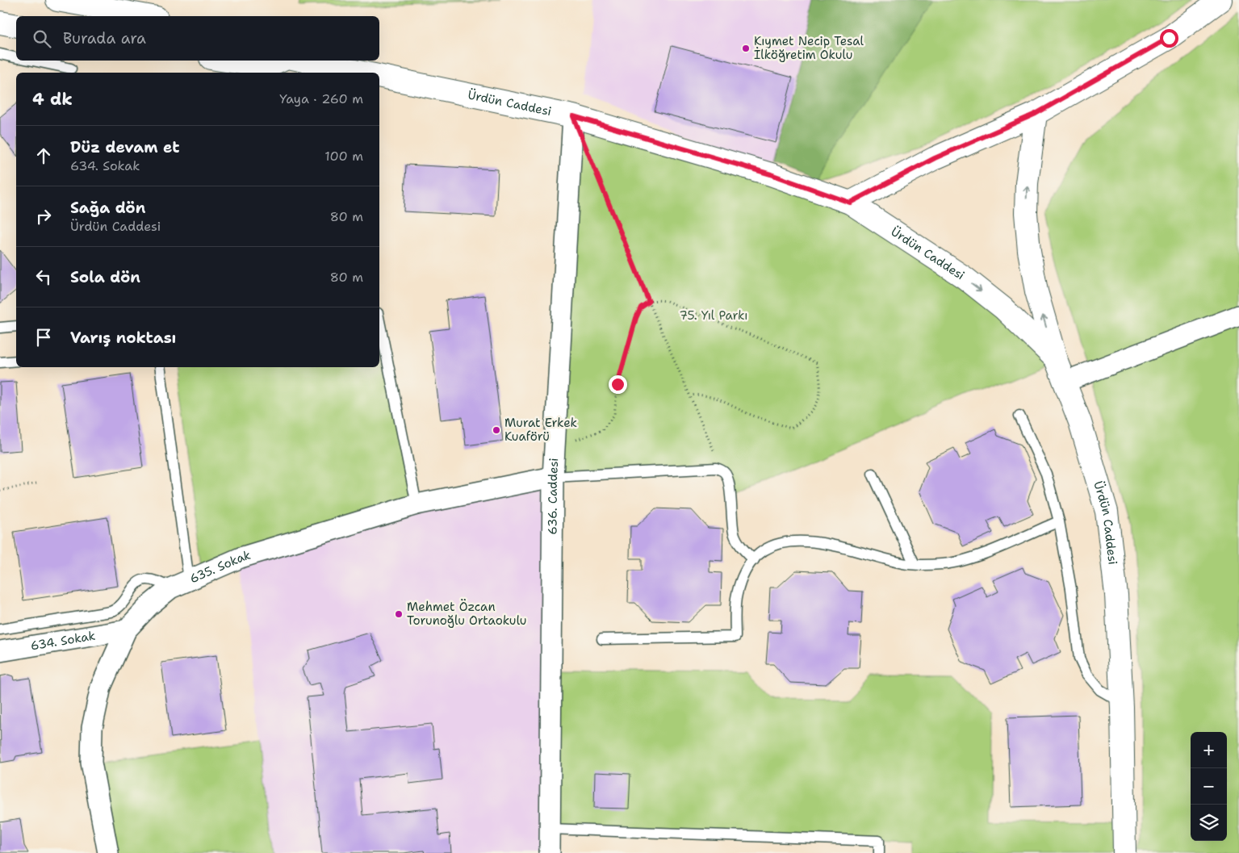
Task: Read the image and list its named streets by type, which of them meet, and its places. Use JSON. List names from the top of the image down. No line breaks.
{"streets":{"main road":["Ürdün Caddesi"],"street":["636. Caddesi","635. Sokak","634. Sokak"]},"crossings":[["Ürdün Caddesi","636. Caddesi"],["636. Caddesi","635. Sokak"],["635. Sokak","634. Sokak"]],"parks":["75. Yıl Parkı"],"places":["Kıymet Necip Tesal İlköğretim Okulu","Murat Erkek Kuaförü","Mehmet Özcan Torunoğlu Ortaokulu"],"page":{"search":"Burada ara","heading":["4 dk","Yaya · 260 m"],"list":[["Düz devam et","634. Sokak","100 m"],["Sağa dön","Ürdün Caddesi","80 m"],["Sola dön","80 m"],"Varış noktası"],"map_buttons":["+","−"]}}
